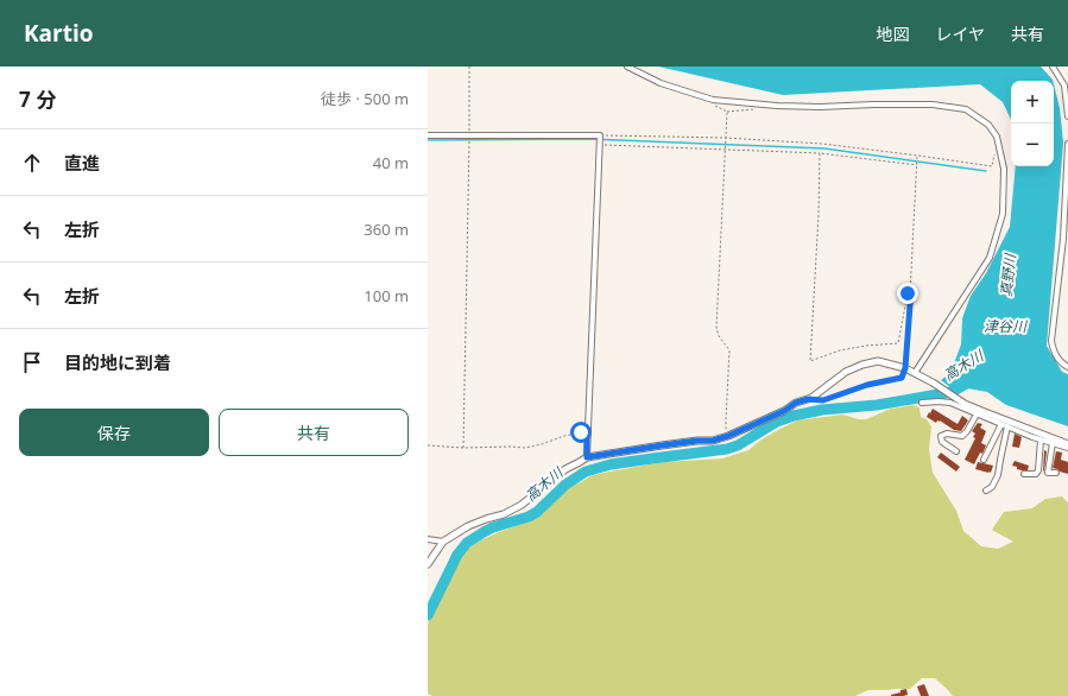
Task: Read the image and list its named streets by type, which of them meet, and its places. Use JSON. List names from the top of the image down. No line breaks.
{"water":["真野川","津谷川","高木川"],"page":{"header":"Kartio","nav":["地図","レイヤ","共有"],"heading":["7 分","徒歩 · 500 m"],"map_buttons":["+","−"],"list":[["直進","40 m"],["左折","360 m"],["左折","100 m"],"目的地に到着"],"buttons":["保存","共有"]}}
